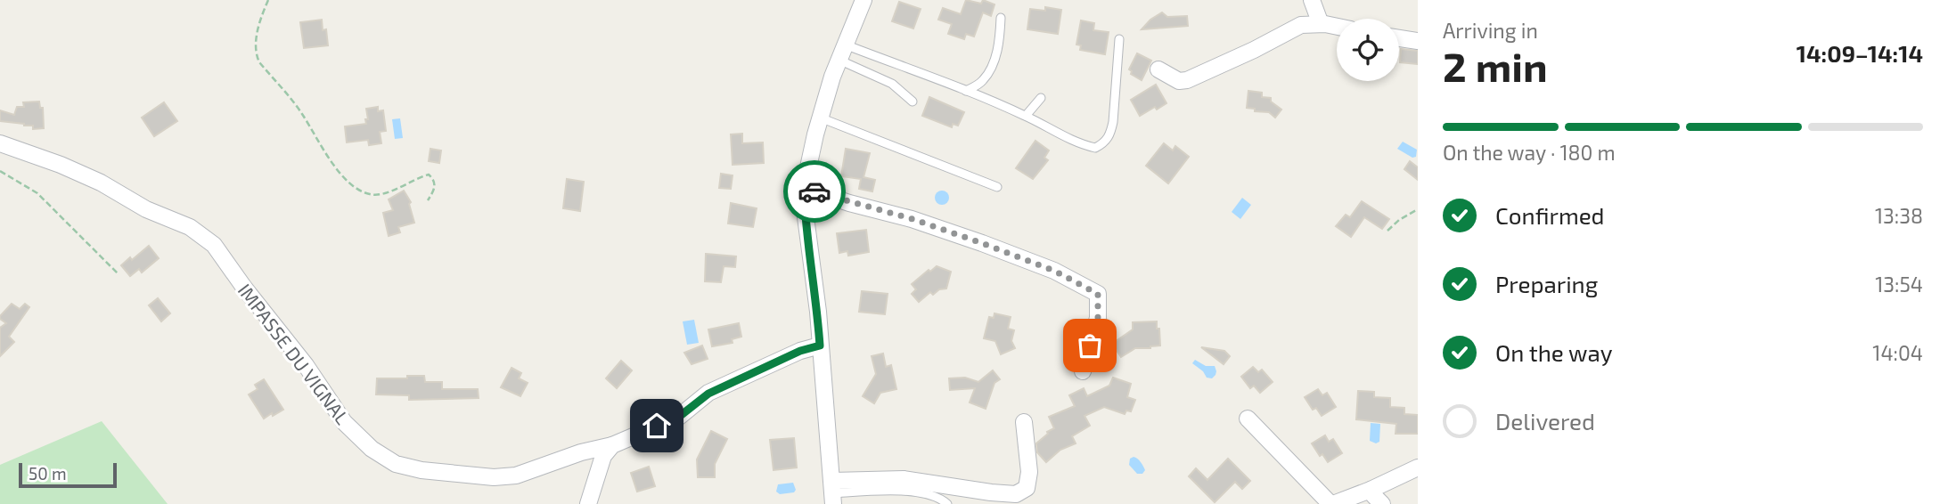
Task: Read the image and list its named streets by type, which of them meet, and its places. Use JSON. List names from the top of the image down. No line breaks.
{"streets":{"street":["IMPASSE DU VIGNAL"]},"scale_bar":"50 m","page":{"heading":["2 min","Arriving in","14:09–14:14"],"bar":"On the way · 180 m","list":[["Confirmed","13:38"],["Preparing","13:54"],["On the way","14:04"],"Delivered"],"scale":"50 m"}}
